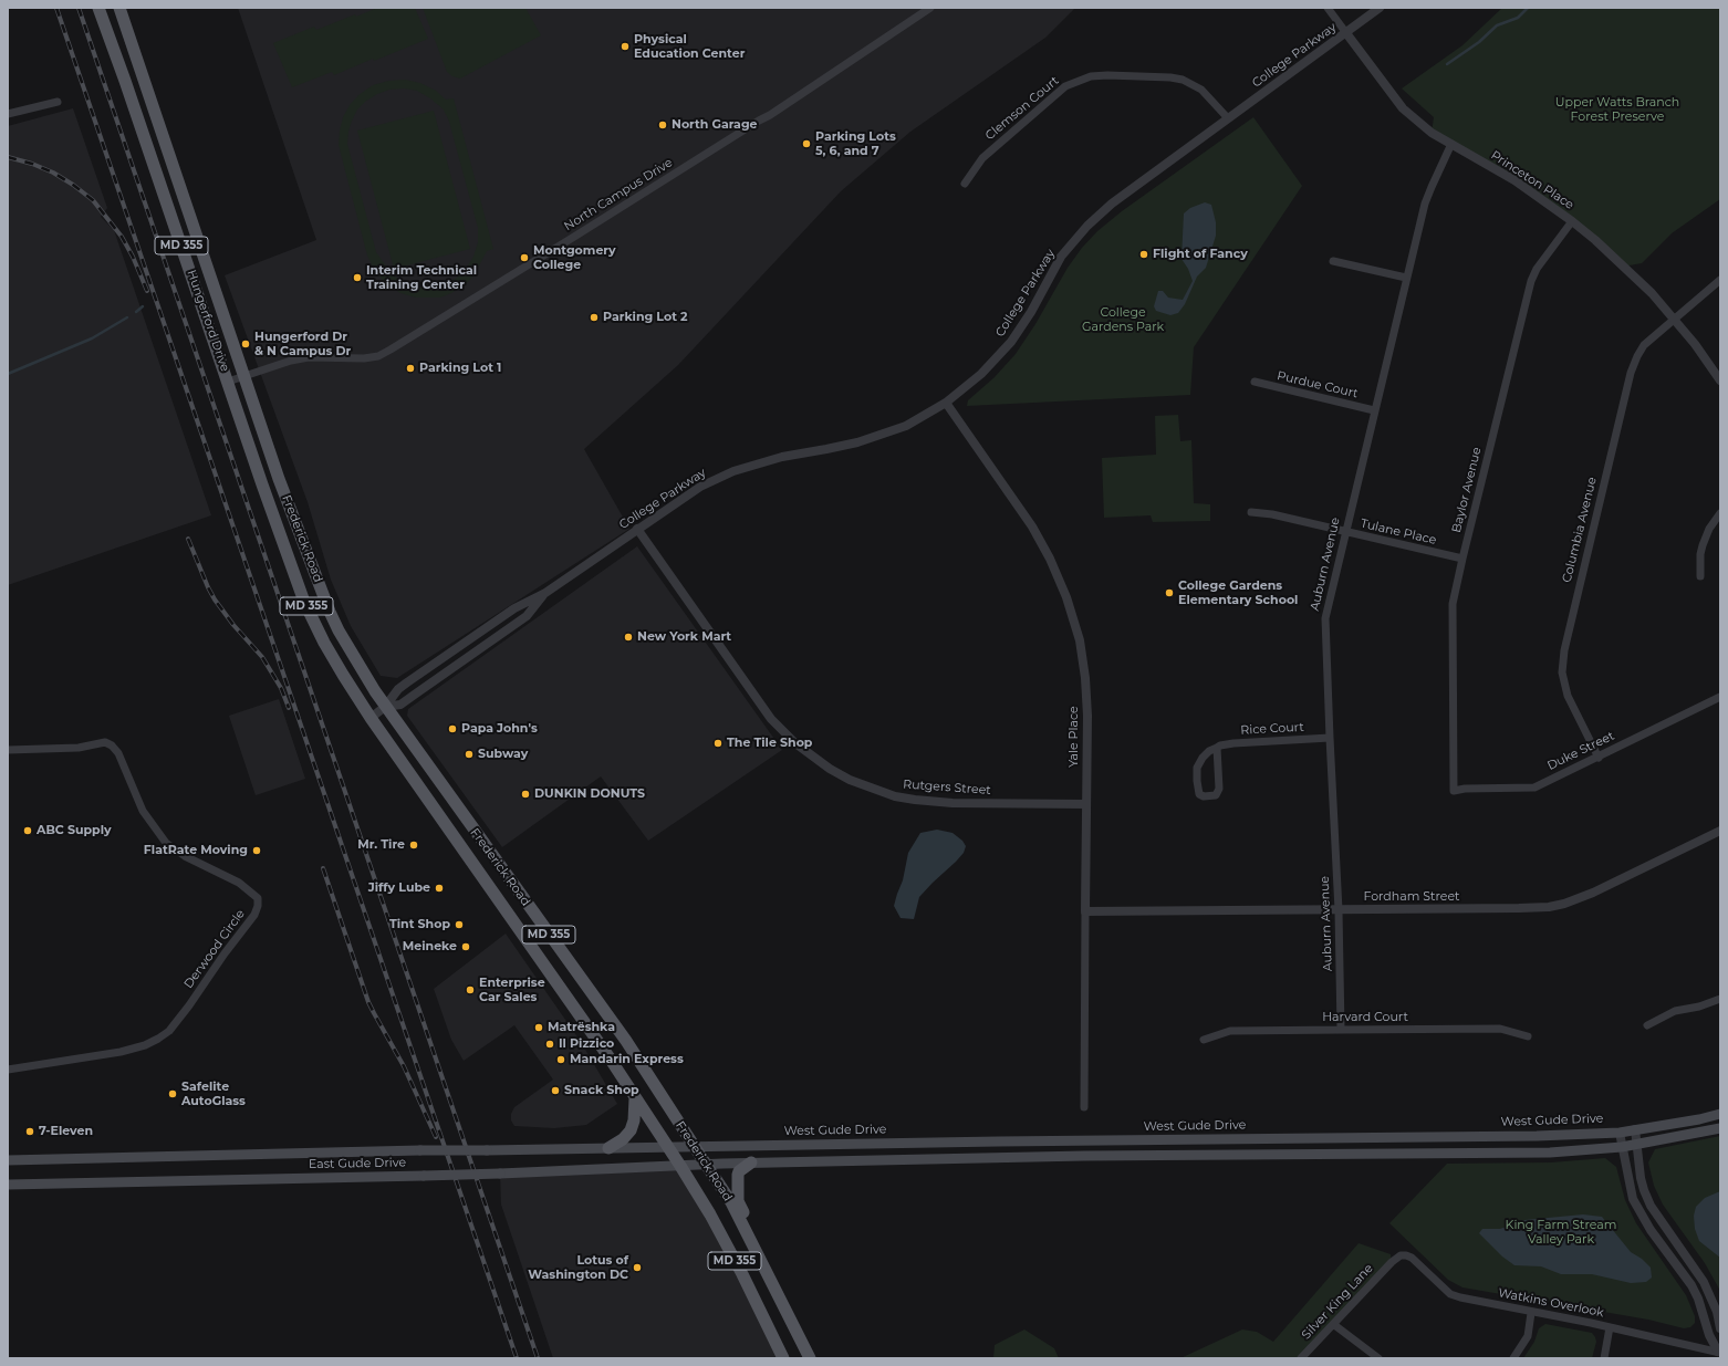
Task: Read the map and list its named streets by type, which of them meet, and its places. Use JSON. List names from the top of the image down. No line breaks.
{"streets":{"main road":["MD 355","Hungerford Drive","Frederick Road","West Gude Drive","East Gude Drive"],"street":["College Parkway","Clemson Court","Princeton Place","North Campus Drive","Purdue Court","Baylor Avenue","Columbia Avenue","Tulane Place","Auburn Avenue","Rice Court","Yale Place","Duke Street","Rutgers Street","Fordham Street","Derwood Circle","Harvard Court","Silver King Lane","Watkins Overlook"]},"crossings":[["College Parkway","Clemson Court"],["College Parkway","Princeton Place"],["College Parkway","Frederick Road"],["College Parkway","Yale Place"],["College Parkway","Rutgers Street"],["Princeton Place","Baylor Avenue"],["Princeton Place","Columbia Avenue"],["Princeton Place","Auburn Avenue"],["North Campus Drive","Hungerford Drive"],["Hungerford Drive","Frederick Road"],["Purdue Court","Auburn Avenue"],["Baylor Avenue","Tulane Place"],["Baylor Avenue","Duke Street"],["Columbia Avenue","Duke Street"],["Tulane Place","Auburn Avenue"],["Frederick Road","West Gude Drive"],["Frederick Road","East Gude Drive"],["Auburn Avenue","Rice Court"],["Auburn Avenue","Fordham Street"],["Auburn Avenue","Harvard Court"],["Yale Place","Rutgers Street"],["Yale Place","Fordham Street"],["West Gude Drive","East Gude Drive"],["Silver King Lane","Watkins Overlook"]],"parks":["Upper Watts Branch Forest Preserve","College Gardens Park","King Farm Stream Valley Park"],"places":["Physical Education Center","North Garage","Parking Lots 5, 6, and 7","Flight of Fancy","Montgomery College","Interim Technical Training Center","Parking Lot 2","Hungerford Dr & N Campus Dr","Parking Lot 1","College Gardens Elementary School","New York Mart","Papa John's","The Tile Shop","Subway","DUNKIN DONUTS","ABC Supply","Mr. Tire","FlatRate Moving","Jiffy Lube","Tint Shop","Meineke","Enterprise Car Sales","Matrëshka","Il Pizzico","Mandarin Express","Snack Shop","Safelite AutoGlass","7-Eleven","Lotus of Washington DC"]}
